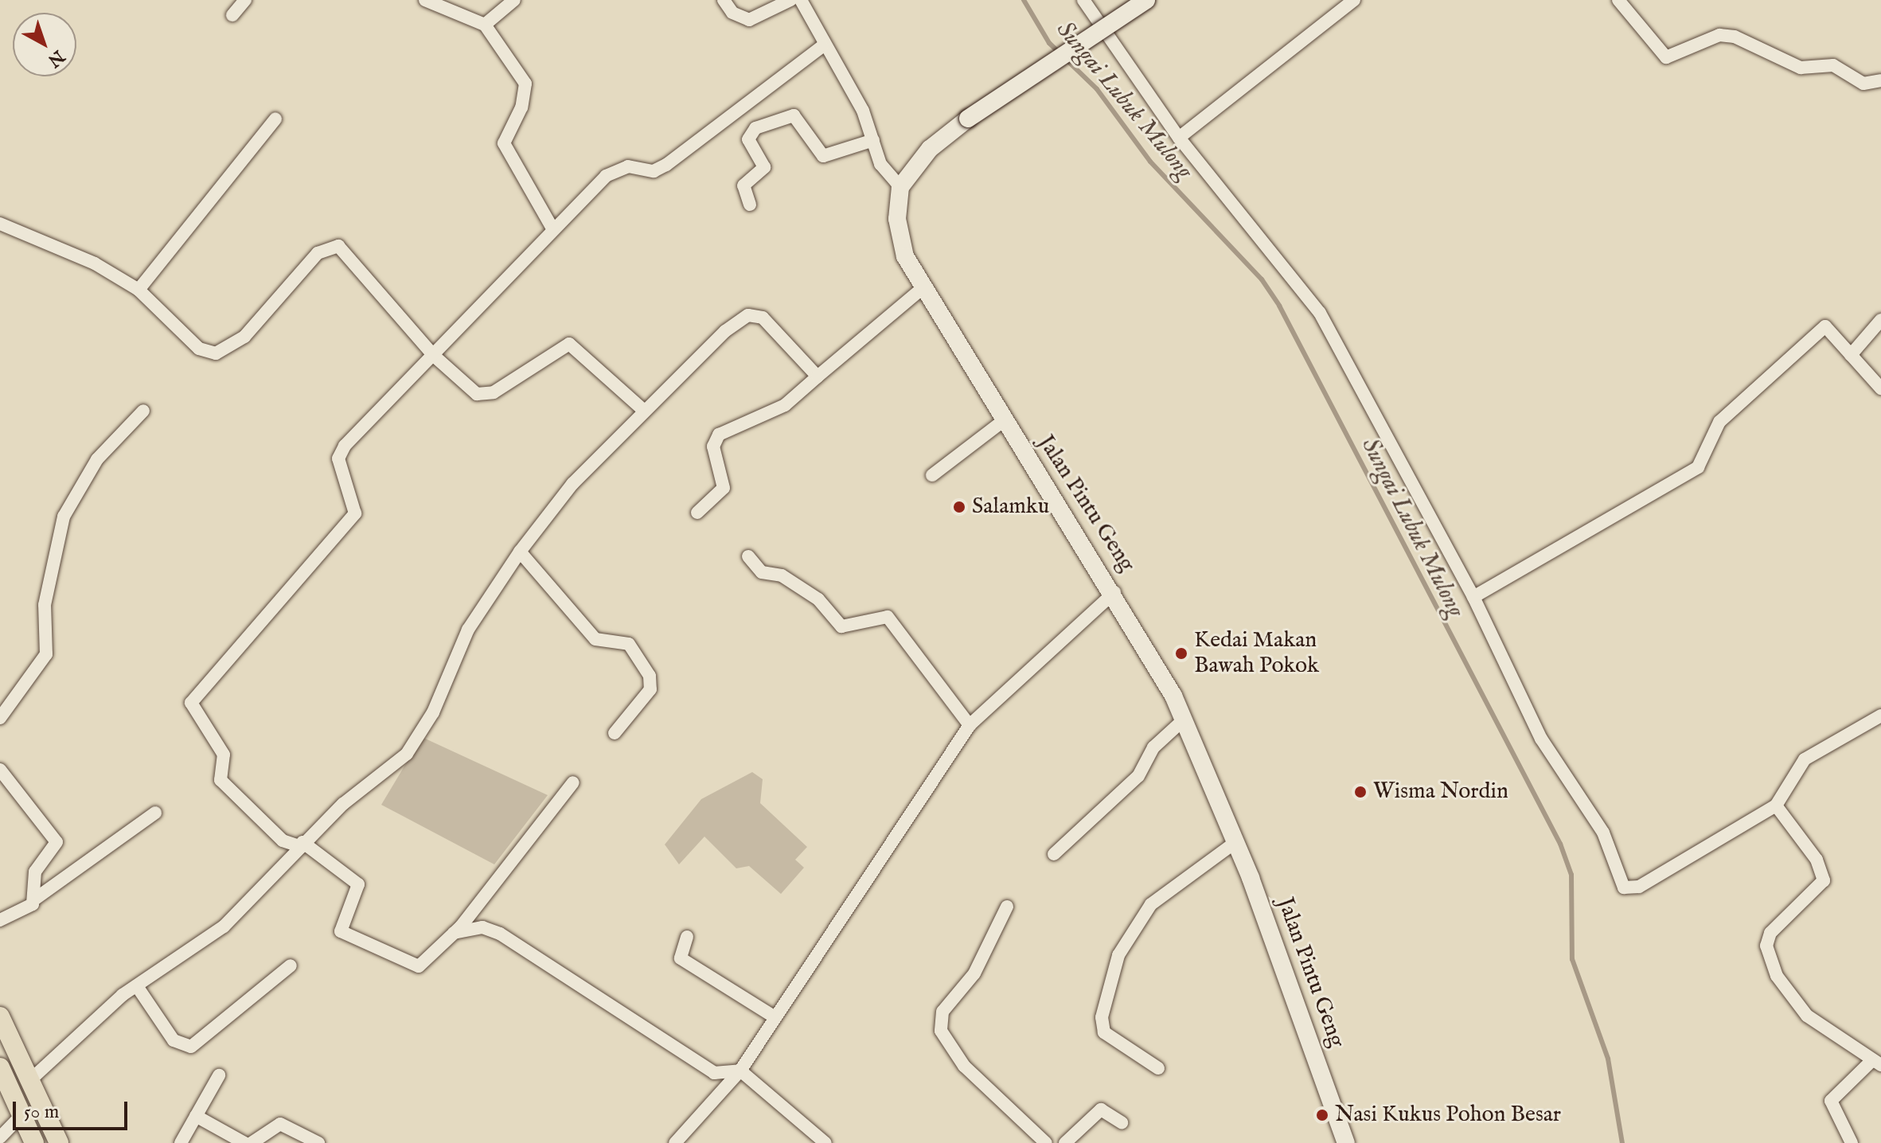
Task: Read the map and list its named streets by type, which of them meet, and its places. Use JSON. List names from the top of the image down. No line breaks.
{"streets":{"main road":["Jalan Pintu Geng"]},"water":["Sungai Lubuk Mulong"],"places":["Salamku","Kedai Makan Bawah Pokok","Wisma Nordin","Nasi Kukus Pohon Besar"],"scale_bar":"50 m","north":"bottom right"}
